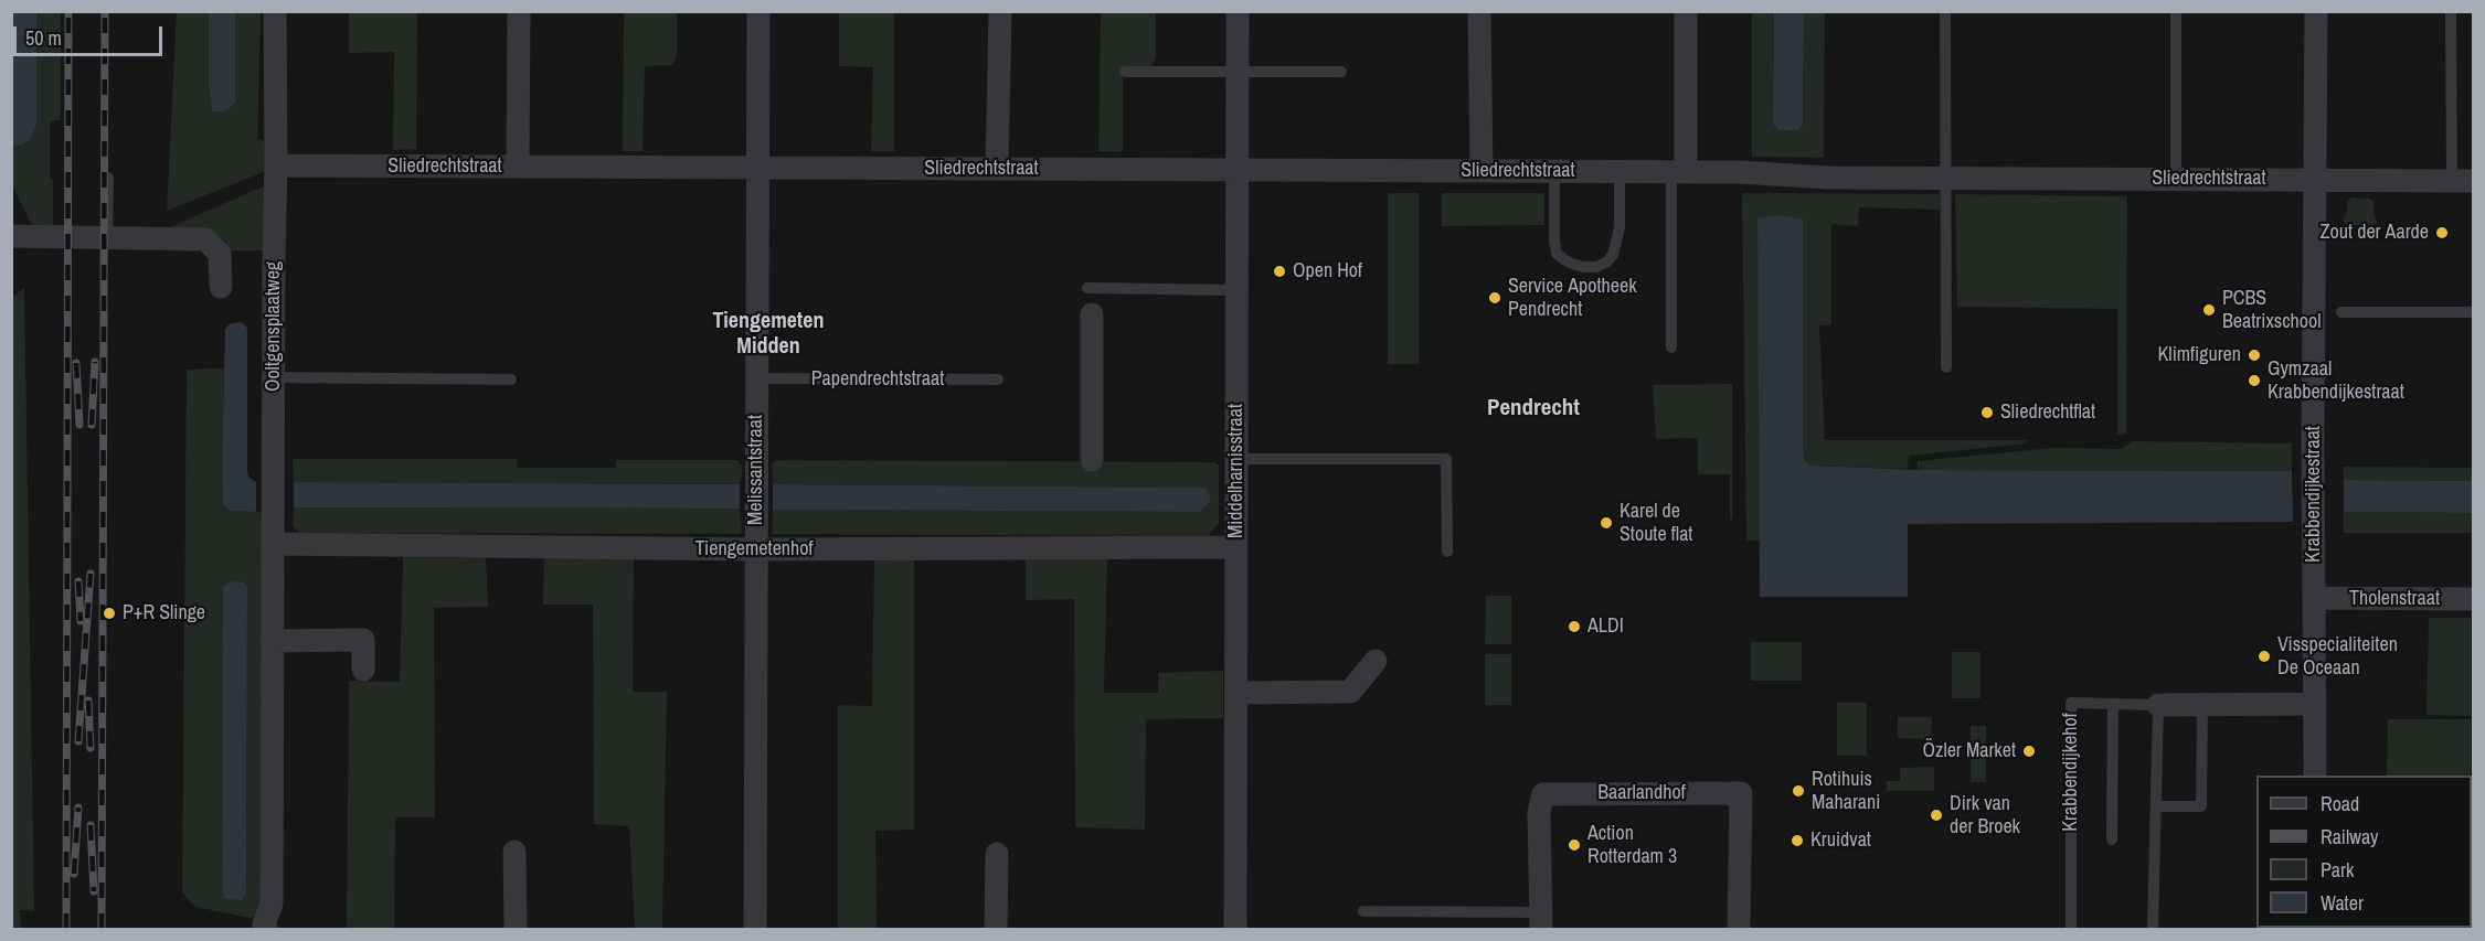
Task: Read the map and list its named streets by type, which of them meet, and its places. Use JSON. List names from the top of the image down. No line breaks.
{"streets":{"street":["Sliedrechtstraat","Ooltgensplaatweg","Melissantstraat","Middelharnisstraat","Krabbendijkestraat","Tiengemetenhof","Tholenstraat","Krabbendijkehof","Baarlandhof"],"lane":["Papendrechtstraat"]},"crossings":[["Sliedrechtstraat","Ooltgensplaatweg"],["Sliedrechtstraat","Melissantstraat"],["Sliedrechtstraat","Middelharnisstraat"],["Sliedrechtstraat","Krabbendijkestraat"],["Ooltgensplaatweg","Tiengemetenhof"],["Papendrechtstraat","Melissantstraat"],["Melissantstraat","Tiengemetenhof"],["Middelharnisstraat","Tiengemetenhof"],["Krabbendijkestraat","Tholenstraat"],["Krabbendijkestraat","Krabbendijkehof"]],"districts":["Tiengemeten Midden","Pendrecht"],"places":["Zout der Aarde","Open Hof","Service Apotheek Pendrecht","PCBS Beatrixschool","Klimfiguren","Gymzaal Krabbendijkestraat","Sliedrechtflat","Karel de Stoute flat","P+R Slinge","ALDI","Visspecialiteiten De Oceaan","Özler Market","Rotihuis Maharani","Dirk van der Broek","Kruidvat","Action Rotterdam 3"],"legend":["Road","Railway","Park","Water"],"scale_bar":"50 m"}
